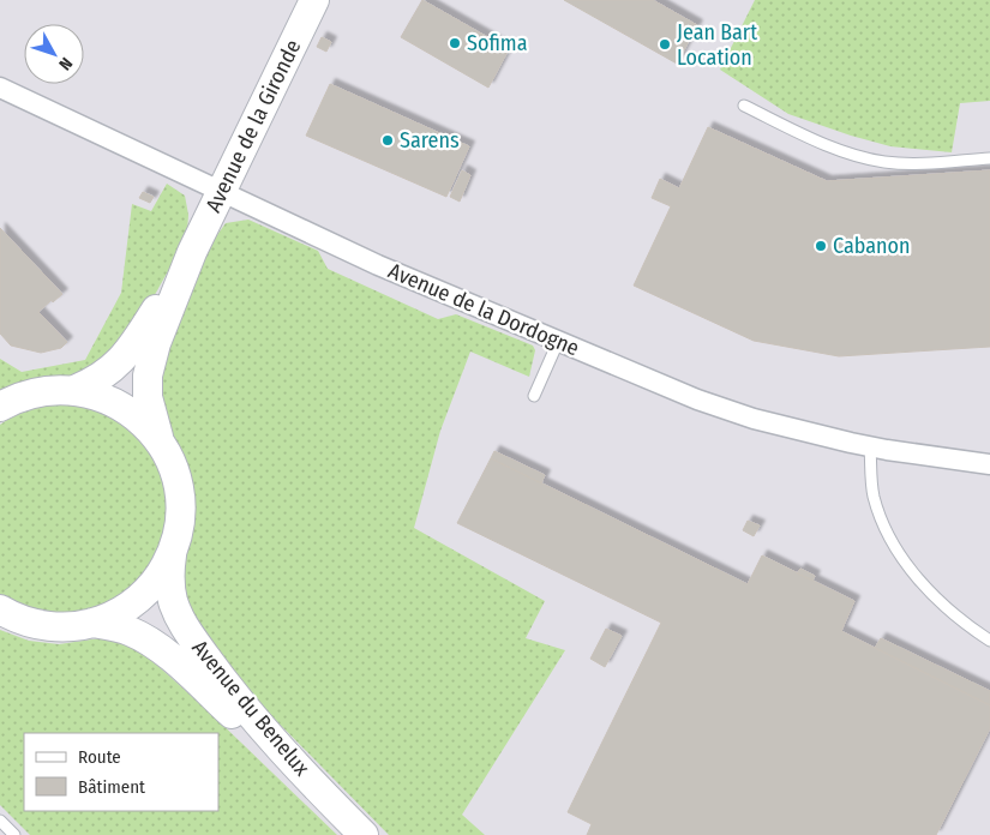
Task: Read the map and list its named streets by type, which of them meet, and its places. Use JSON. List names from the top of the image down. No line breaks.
{"streets":{"street":["Avenue de la Gironde","Avenue de la Dordogne","Avenue du Benelux"]},"crossings":[["Avenue de la Gironde","Avenue de la Dordogne"]],"places":["Sofima","Jean Bart Location","Sarens","Cabanon"],"legend":["Route","Bâtiment"],"north":"bottom right"}
